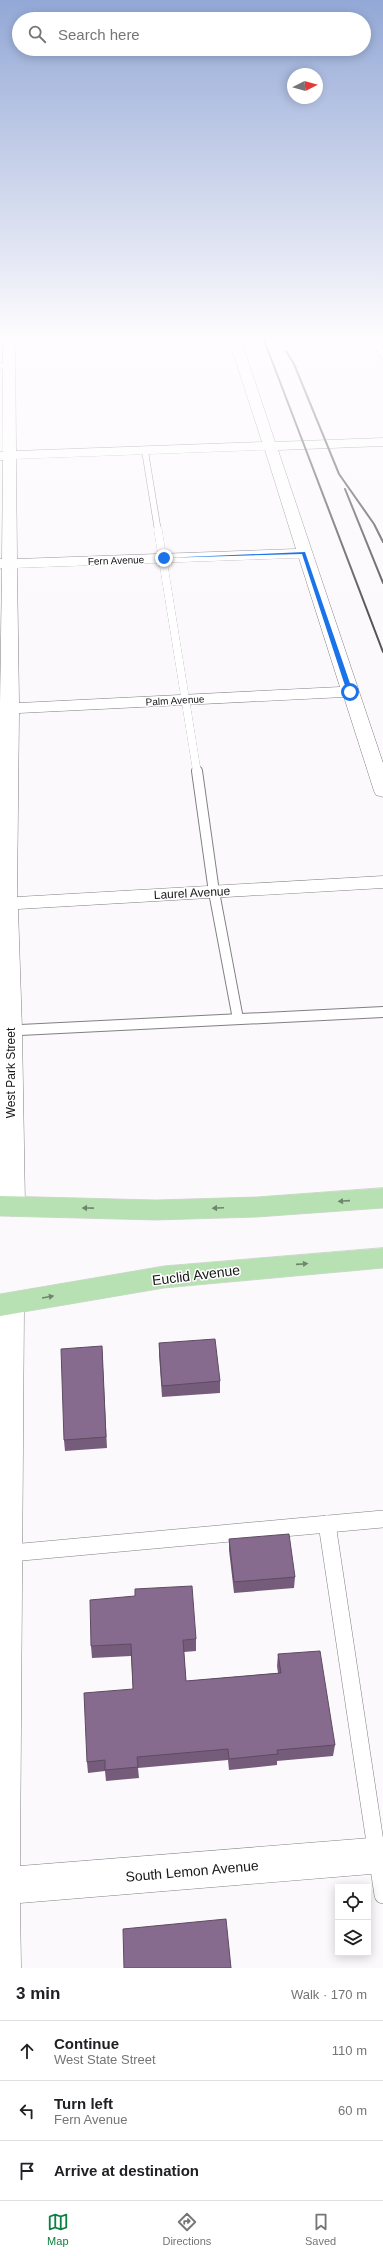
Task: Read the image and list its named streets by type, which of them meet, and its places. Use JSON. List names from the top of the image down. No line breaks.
{"streets":{"main road":["Euclid Avenue"],"street":["Fern Avenue","Palm Avenue","Laurel Avenue","West Park Street","South Lemon Avenue"]},"crossings":[["Fern Avenue","West Park Street"],["Palm Avenue","West Park Street"],["Laurel Avenue","West Park Street"]],"north":"right","page":{"search":"Search here","heading":["3 min","Walk · 170 m"],"list":[["Continue","West State Street","110 m"],["Turn left","Fern Avenue","60 m"],"Arrive at destination"],"nav":["Map","Directions","Saved"]}}
